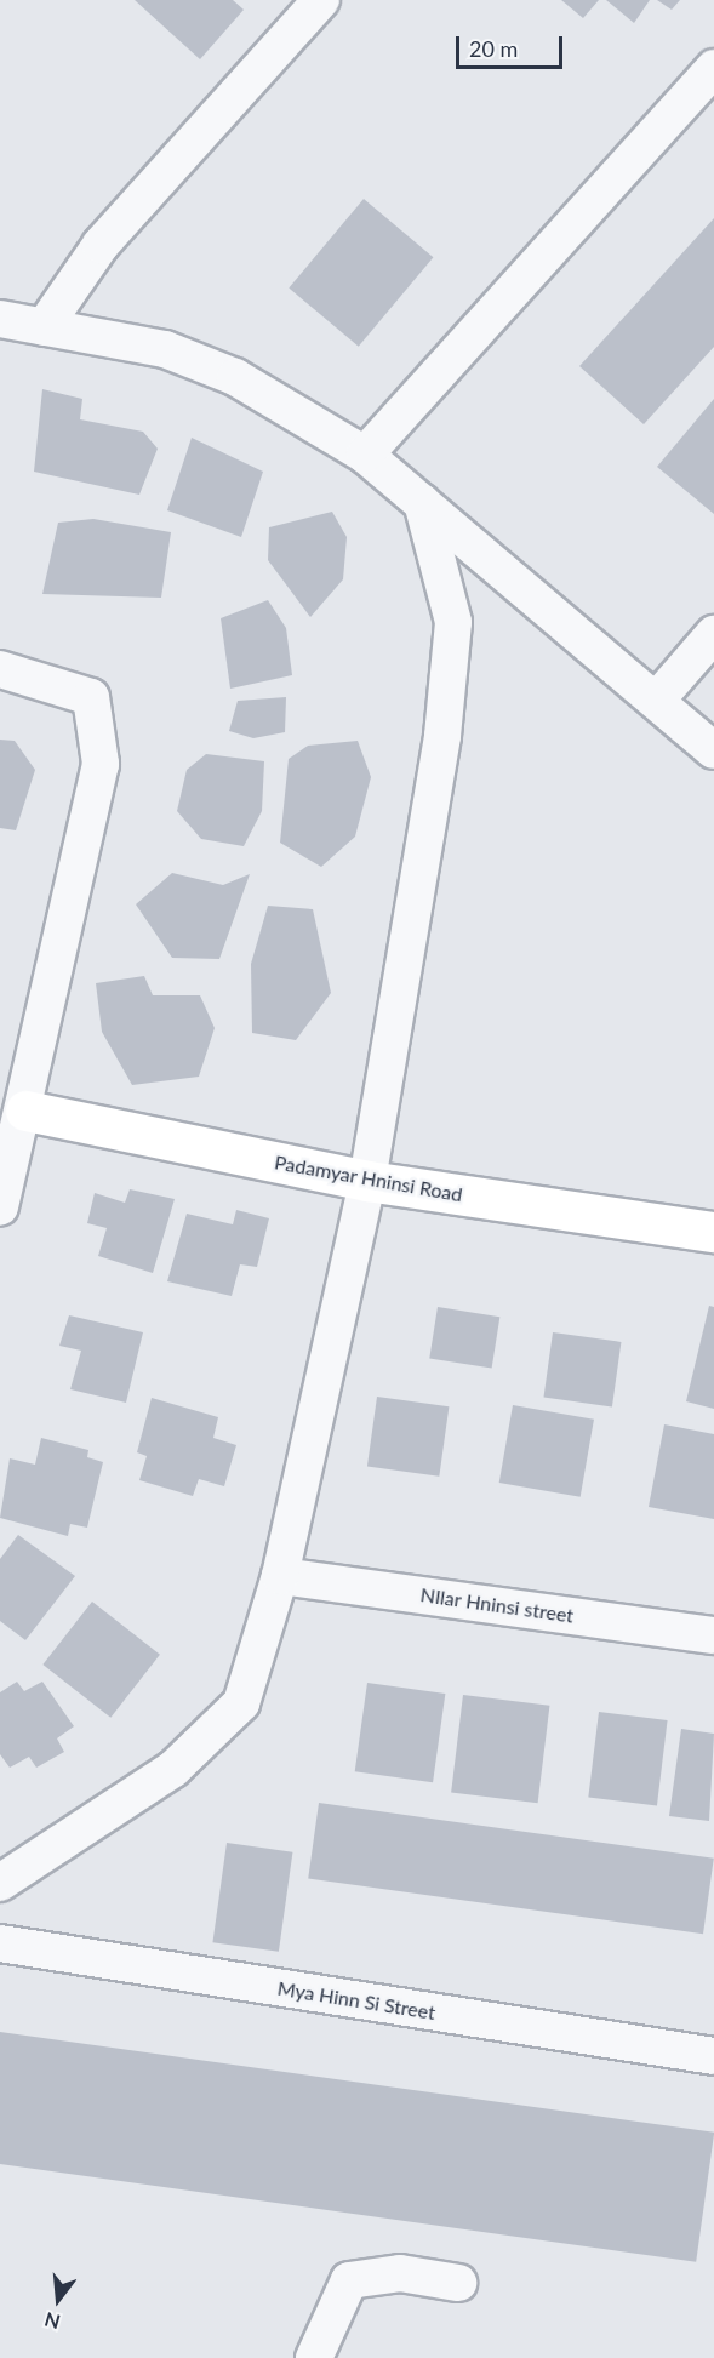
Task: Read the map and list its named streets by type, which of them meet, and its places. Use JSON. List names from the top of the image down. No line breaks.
{"streets":{"street":["Padamyar Hninsi Road","NIlar Hninsi street","Mya Hinn Si Street"]},"scale_bar":"20 m","north":"bottom"}
